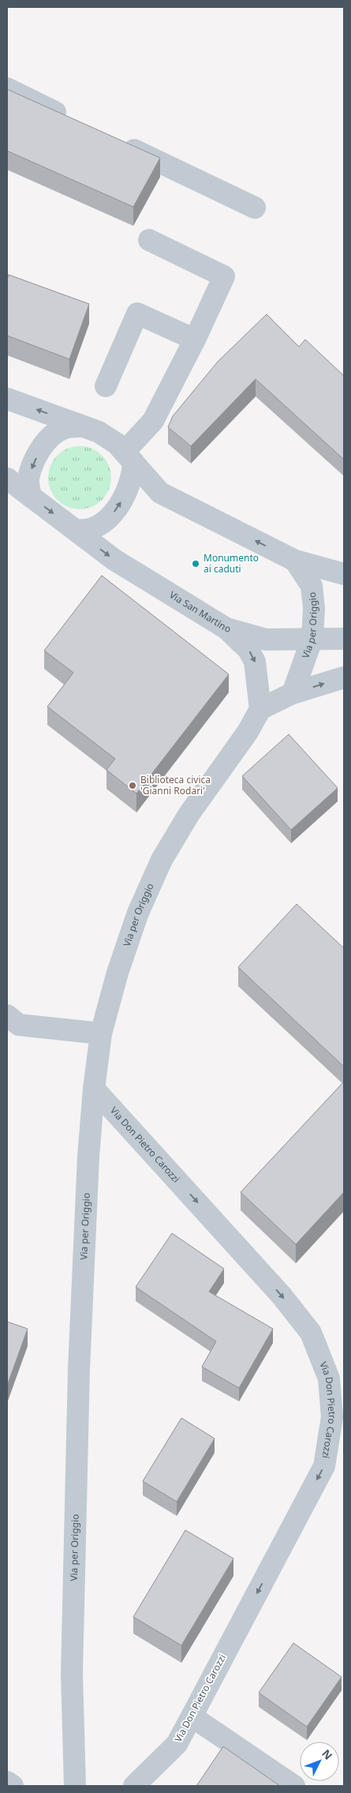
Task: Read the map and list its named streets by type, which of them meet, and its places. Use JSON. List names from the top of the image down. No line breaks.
{"streets":{"street":["Via San Martino","Via per Origgio","Via Don Pietro Carozzi"]},"crossings":[["Via San Martino","Via per Origgio"],["Via per Origgio","Via Don Pietro Carozzi"]],"one_way":["Via Don Pietro Carozzi"],"places":["Monumento ai caduti","Biblioteca civica 'Gianni Rodari'"],"north":"top right"}
